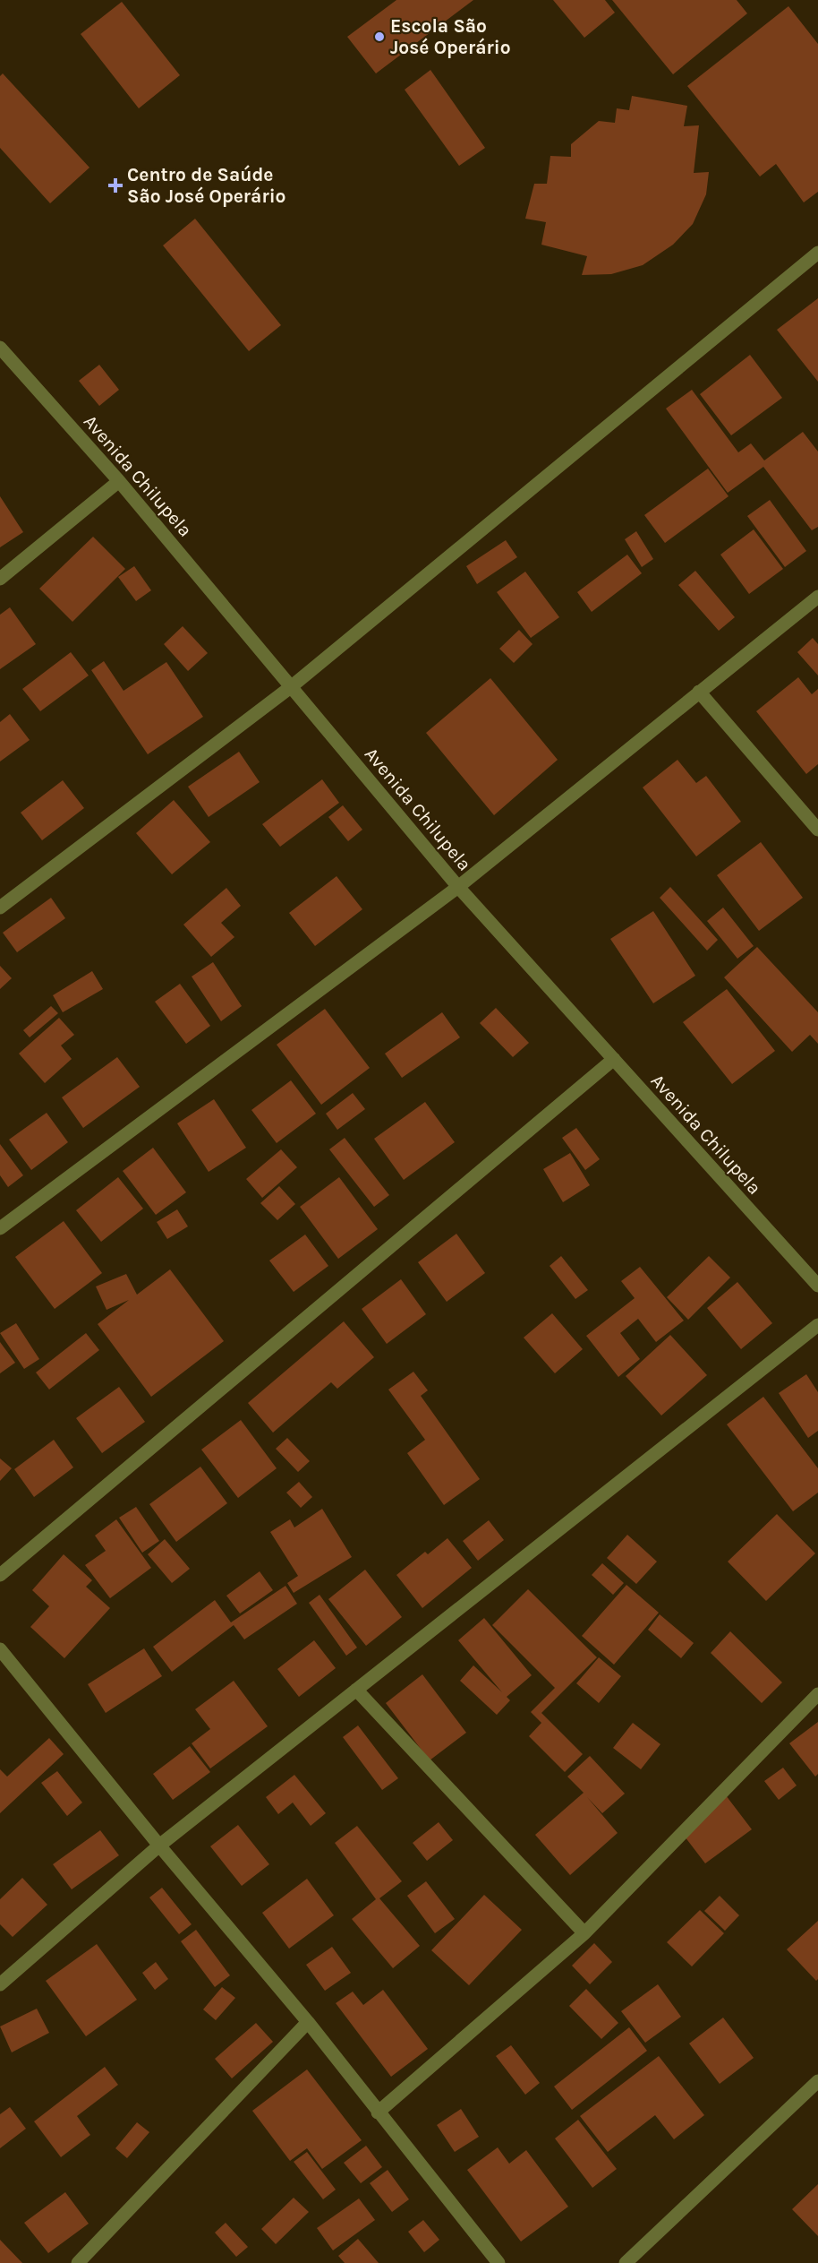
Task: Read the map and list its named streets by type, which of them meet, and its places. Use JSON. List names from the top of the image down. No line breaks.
{"streets":{"street":["Avenida Chilupela"]},"places":{"other":["Escola São José Operário"],"health":["Centro de Saúde São José Operário"]}}
